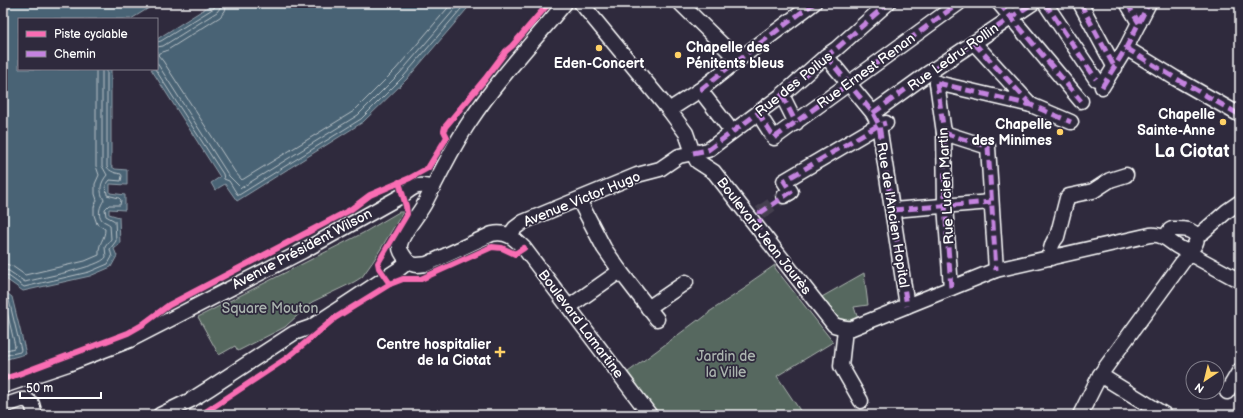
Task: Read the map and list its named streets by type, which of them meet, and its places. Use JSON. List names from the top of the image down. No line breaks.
{"streets":{"street":["Rue Ledru-Rollin","Rue Ernest Renan","Rue des Poilus","Rue Lucien Martin","Avenue Victor Hugo","Rue de l'Ancien Hopital","Boulevard Jean Jaurès","Avenue Président Wilson","Boulevard Lamartine"]},"crossings":[["Rue Ledru-Rollin","Rue Lucien Martin"],["Rue Ledru-Rollin","Rue de l'Ancien Hopital"],["Rue Ernest Renan","Rue des Poilus"],["Rue des Poilus","Avenue Victor Hugo"],["Rue des Poilus","Boulevard Jean Jaurès"],["Avenue Victor Hugo","Boulevard Jean Jaurès"],["Avenue Victor Hugo","Boulevard Lamartine"]],"districts":["La Ciotat"],"parks":["Square Mouton","Jardin de la Ville"],"places":{"other":["Eden-Concert","Chapelle des Pénitents bleus","Chapelle Sainte-Anne","Chapelle des Minimes"],"health":["Centre hospitalier de la Ciotat"]},"legend":["Piste cyclable","Chemin"],"scale_bar":"50 m","north":"bottom left"}
